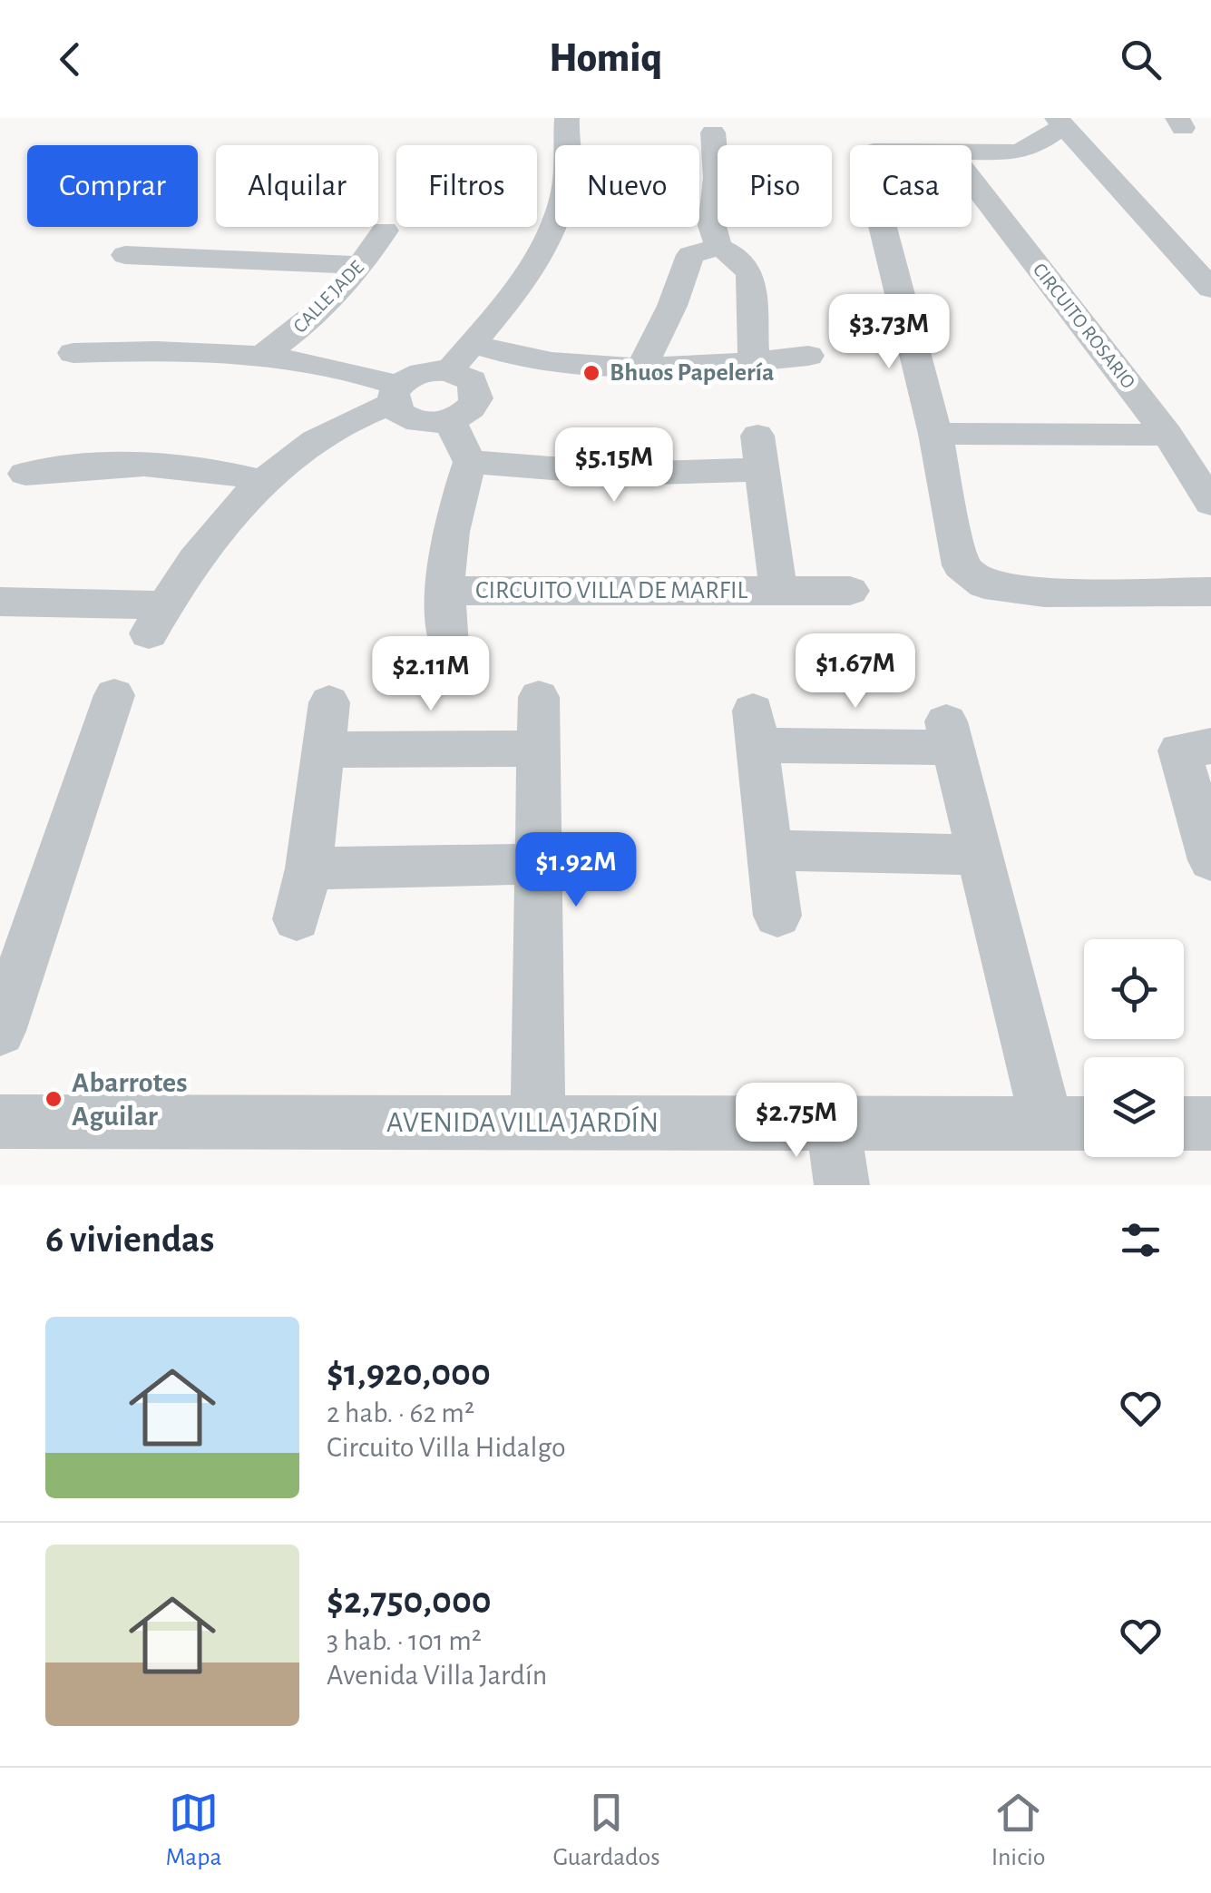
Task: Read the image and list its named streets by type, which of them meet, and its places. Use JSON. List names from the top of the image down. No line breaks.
{"streets":{"street":["CALLE JADE","CIRCUITO ROSARIO","CIRCUITO VILLA DE MARFIL","AVENIDA VILLA JARDÍN"]},"places":["Bhuos Papelería","Abarrotes Aguilar"],"page":{"header":"Homiq","chip":["Comprar","Alquilar","Filtros","Nuevo","Piso","Casa"],"price":["$3.73M","$5.15M","$1.67M","$2.11M","$1.92M","$2.75M"],"heading":"6 viviendas","list":[{"name":"$1,920,000","note":"2 hab. · 62 m² · Circuito Villa Hidalgo"},{"name":"$2,750,000","note":"3 hab. · 101 m² · Avenida Villa Jardín"}],"tabs":["Mapa","Guardados","Inicio"]}}
